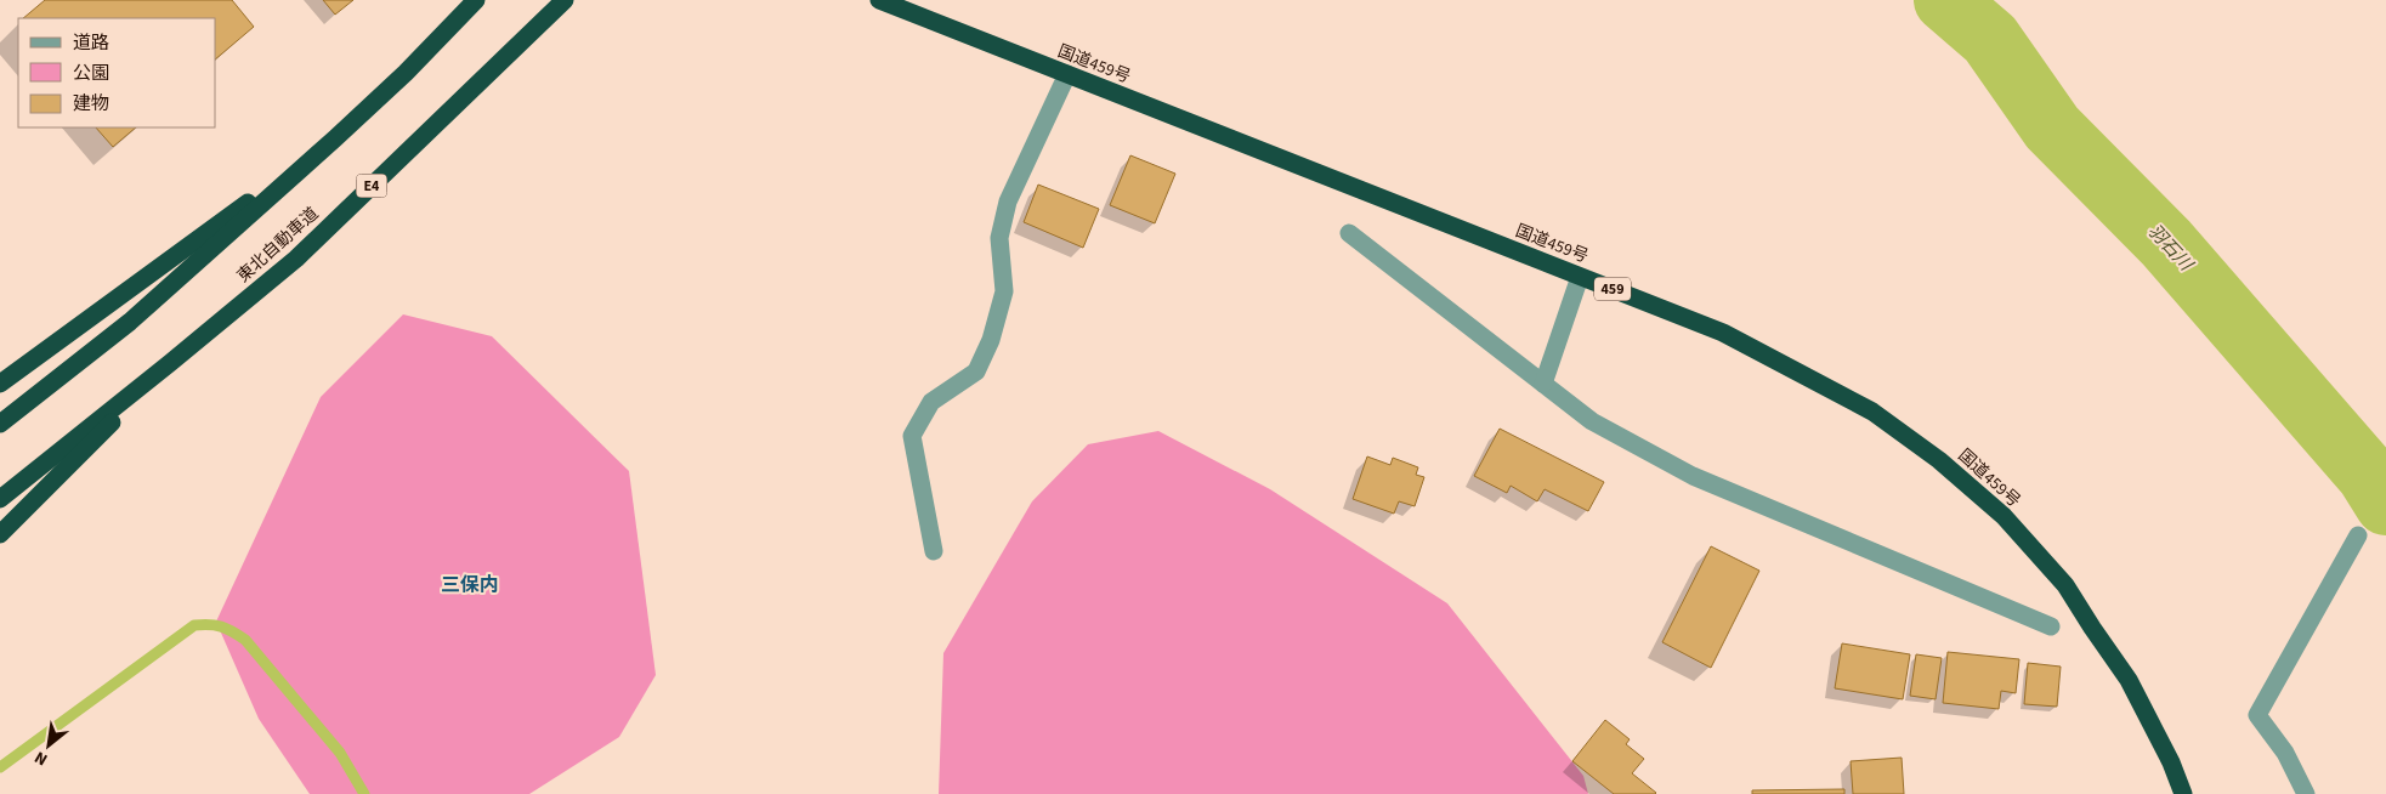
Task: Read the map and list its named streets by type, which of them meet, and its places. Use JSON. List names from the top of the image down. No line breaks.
{"streets":{"highway":["国道459号","E4","東北自動車道","459"]},"districts":["三保内"],"water":["羽石川"],"legend":["道路","公園","建物"],"north":"bottom left"}
